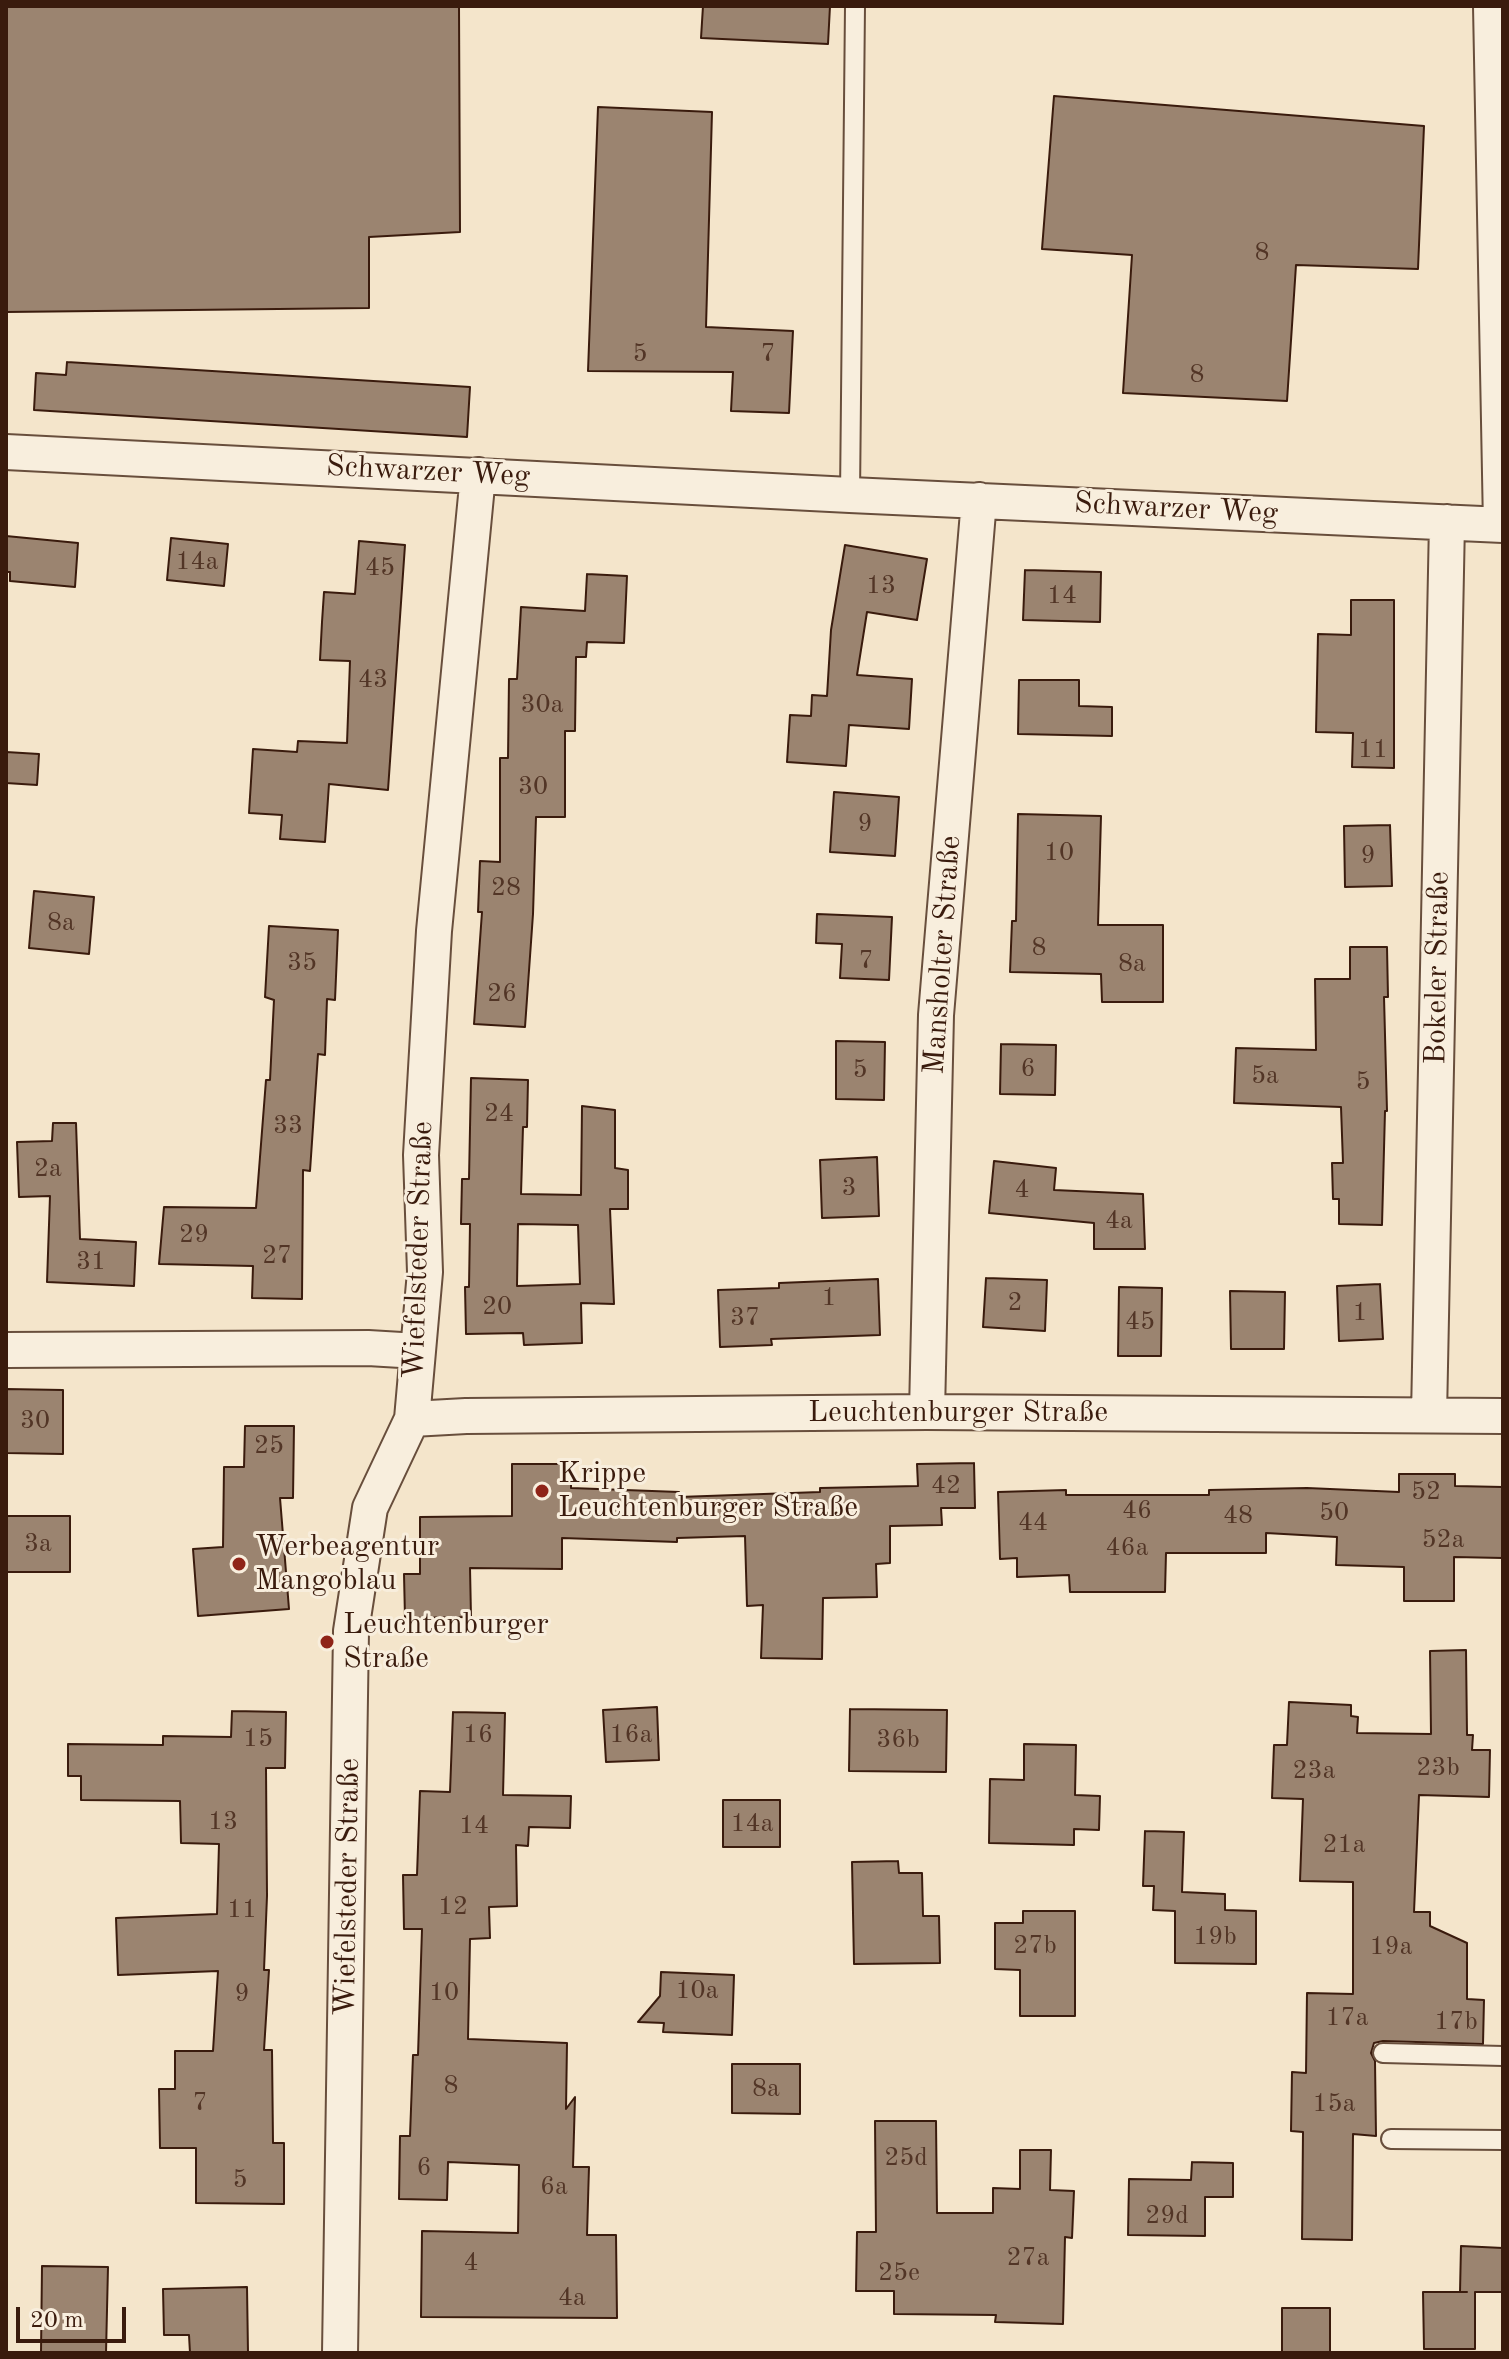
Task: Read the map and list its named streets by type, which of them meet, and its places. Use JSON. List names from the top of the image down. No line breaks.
{"streets":{"street":["Schwarzer Weg","Mansholter Straße","Bokeler Straße","Wiefelsteder Straße","Leuchtenburger Straße"]},"crossings":[["Schwarzer Weg","Mansholter Straße"],["Schwarzer Weg","Bokeler Straße"],["Schwarzer Weg","Wiefelsteder Straße"],["Mansholter Straße","Leuchtenburger Straße"],["Bokeler Straße","Leuchtenburger Straße"],["Wiefelsteder Straße","Leuchtenburger Straße"]],"places":["Krippe Leuchtenburger Straße","Werbeagentur Mangoblau","Leuchtenburger Straße"],"house_numbers":["8","5","7","8","14a","45","13","14","43","30a","11","30","9","10","9","28","8a","8","7","35","8a","26","6","5","5a","5","24","33","2a","3","4","4a","29","27","31","1","2","20","1","37","45","30","25","42","52","46","50","48","44","52a","3a","46a","16","16a","15","36b","23b","23a","13","14a","14","21a","12","11","19b","27b","19a","10a","10","9","17a","17b","8","8a","7","15a","25d","6","5","6a","29d","27a","4","25e","4a"],"scale_bar":"20 m"}
